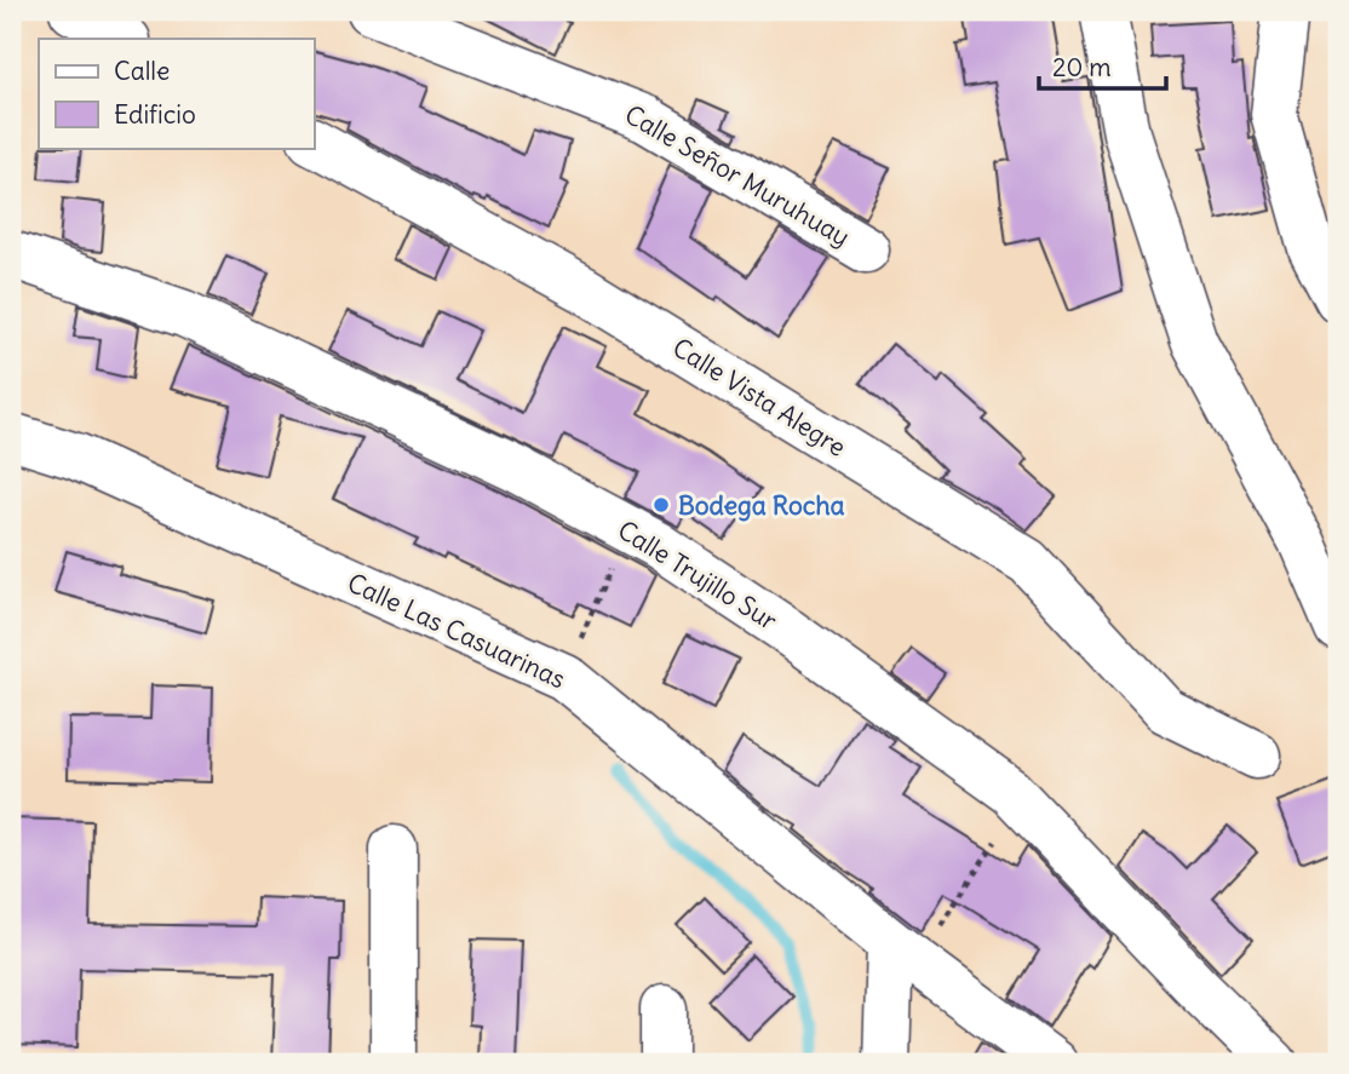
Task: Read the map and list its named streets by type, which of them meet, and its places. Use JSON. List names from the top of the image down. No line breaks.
{"streets":{"street":["Calle Señor Muruhuay","Calle Vista Alegre","Calle Trujillo Sur","Calle Las Casuarinas"]},"places":["Bodega Rocha"],"legend":["Calle","Edificio"],"scale_bar":"20 m"}
